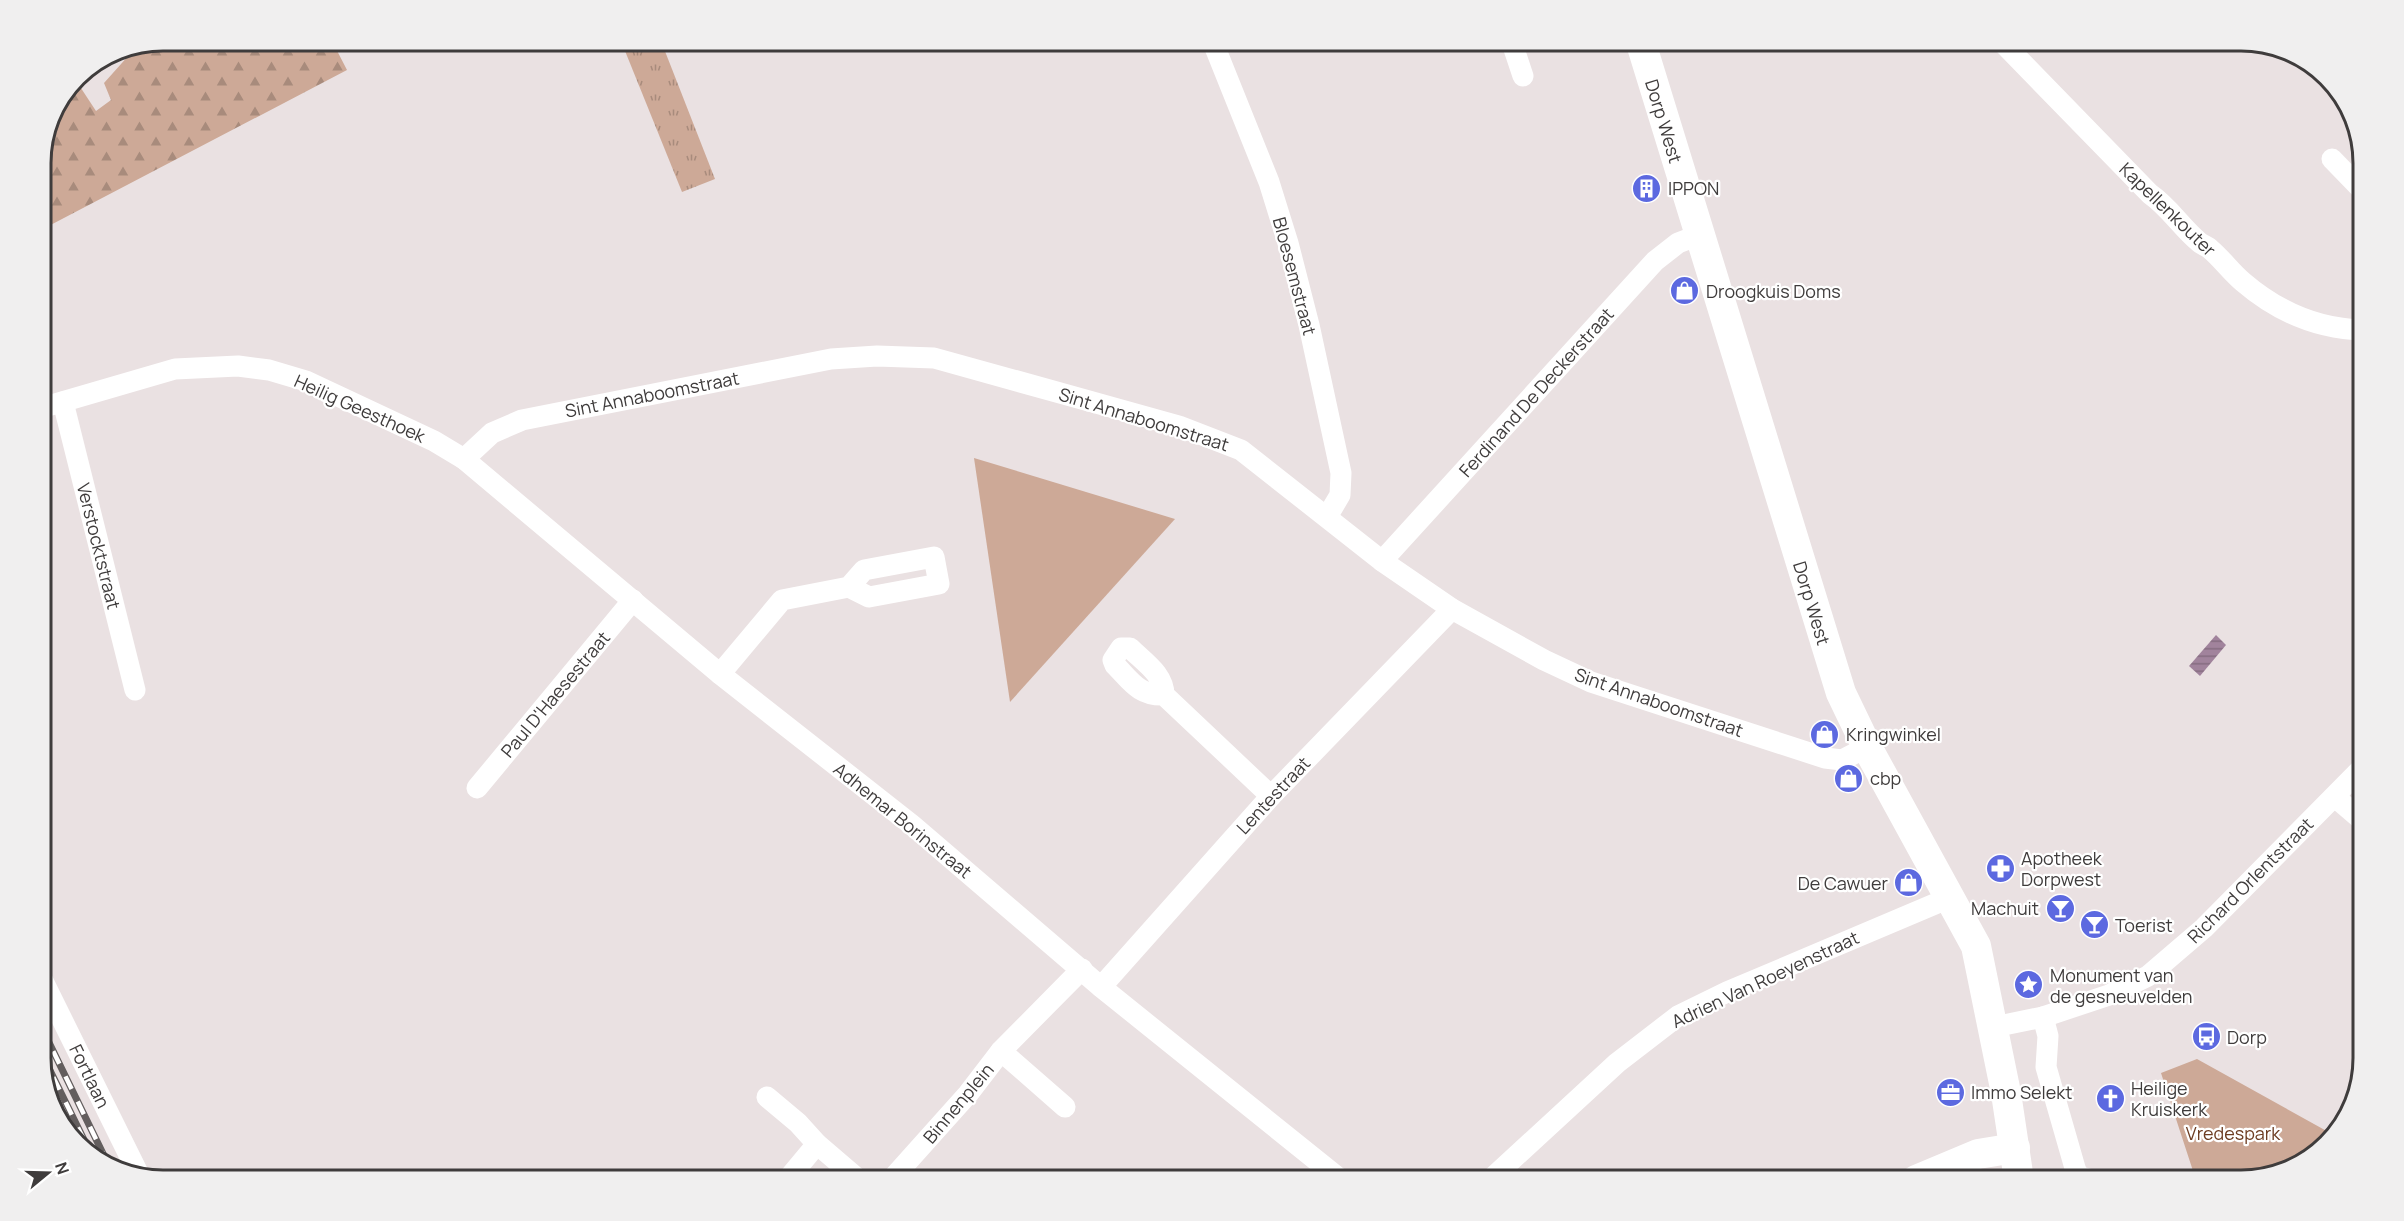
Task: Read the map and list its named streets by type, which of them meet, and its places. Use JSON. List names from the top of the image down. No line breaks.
{"streets":{"main road":["Dorp West"],"street":["Kapellenkouter","Bloesemstraat","Ferdinand De Deckerstraat","Sint Annaboomstraat","Heilig Geesthoek","Verstocktstraat","Paul D'Haesestraat","Lentestraat","Adhemar Borinstraat","Richard Orlentstraat","Adrien Van Roeyenstraat","Fortlaan","Binnenplein"]},"crossings":[["Dorp West","Ferdinand De Deckerstraat"],["Dorp West","Sint Annaboomstraat"],["Dorp West","Richard Orlentstraat"],["Dorp West","Adrien Van Roeyenstraat"],["Bloesemstraat","Sint Annaboomstraat"],["Ferdinand De Deckerstraat","Sint Annaboomstraat"],["Sint Annaboomstraat","Heilig Geesthoek"],["Sint Annaboomstraat","Lentestraat"],["Sint Annaboomstraat","Adhemar Borinstraat"],["Heilig Geesthoek","Verstocktstraat"],["Heilig Geesthoek","Adhemar Borinstraat"],["Paul D'Haesestraat","Adhemar Borinstraat"],["Lentestraat","Adhemar Borinstraat"],["Adhemar Borinstraat","Binnenplein"]],"parks":["Vredespark"],"places":{"building":["IPPON"],"shop":["Droogkuis Doms","Kringwinkel","cbp","De Cawuer"],"pharmacy":["Apotheek Dorpwest"],"bar":["Machuit","Toerist"],"place":["Monument van de gesneuvelden"],"bus stop":["Dorp"],"office":["Immo Selekt"],"church":["Heilige Kruiskerk"]},"north":"right"}
